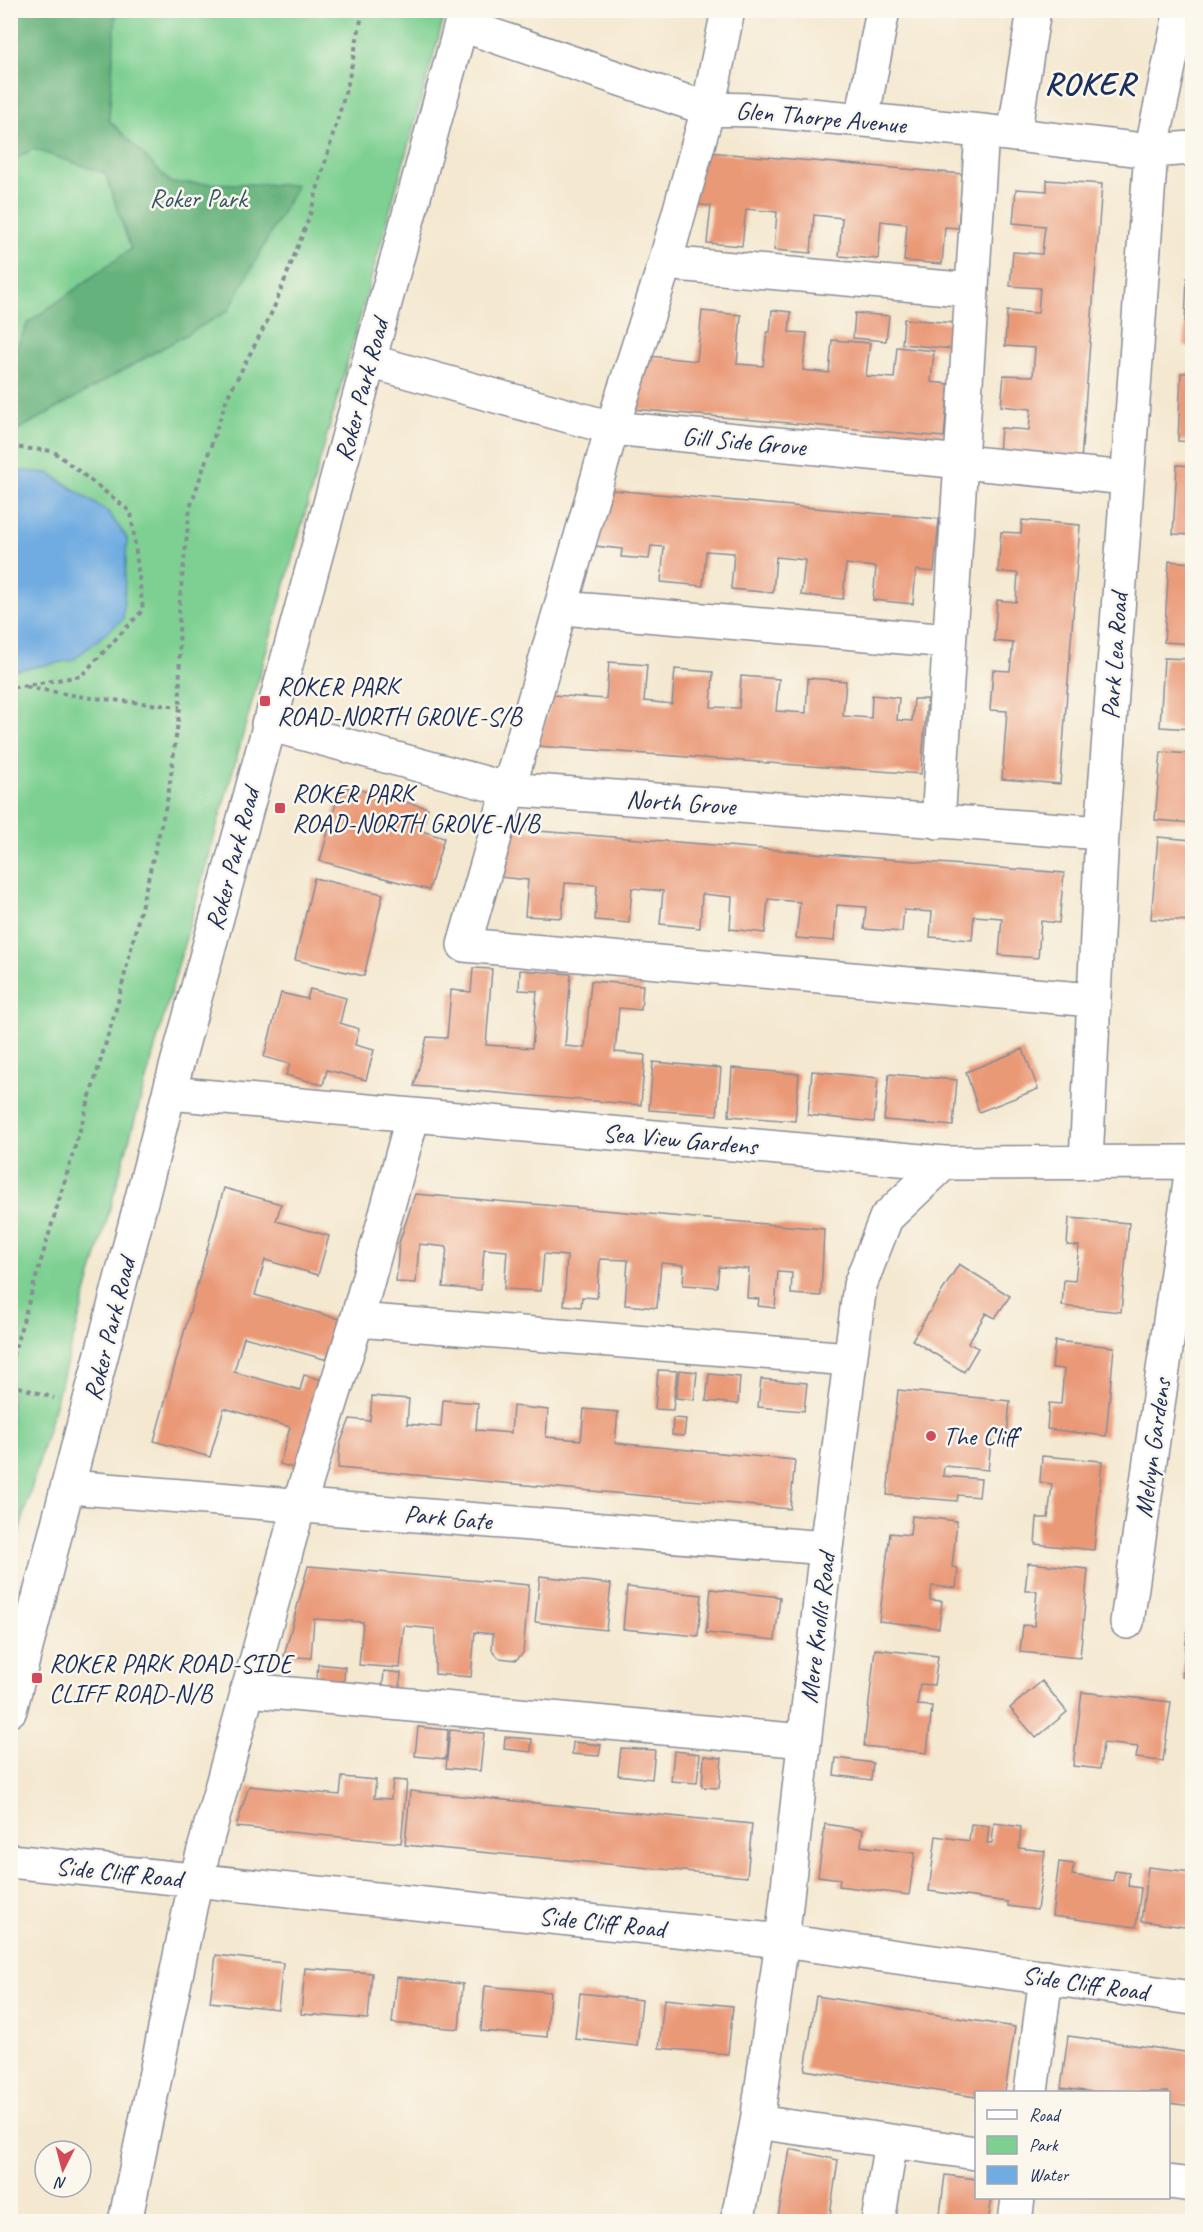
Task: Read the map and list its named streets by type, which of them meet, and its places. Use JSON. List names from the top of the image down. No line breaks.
{"streets":{"street":["Glen Thorpe Avenue","Roker Park Road","Gill Side Grove","Park Lea Road","North Grove","Sea View Gardens","Melvyn Gardens","Park Gate","Mere Knolls Road","Side Cliff Road"]},"crossings":[["Glen Thorpe Avenue","Roker Park Road"],["Glen Thorpe Avenue","Park Lea Road"],["Roker Park Road","Gill Side Grove"],["Roker Park Road","North Grove"],["Roker Park Road","Sea View Gardens"],["Roker Park Road","Park Gate"],["Gill Side Grove","Park Lea Road"],["Park Lea Road","North Grove"],["Park Lea Road","Sea View Gardens"],["Sea View Gardens","Mere Knolls Road"],["Park Gate","Mere Knolls Road"],["Mere Knolls Road","Side Cliff Road"]],"districts":["ROKER"],"parks":["Roker Park"],"places":{"transit":["ROKER PARK ROAD-NORTH GROVE-S/B","ROKER PARK ROAD-NORTH GROVE-N/B","ROKER PARK ROAD-SIDE CLIFF ROAD-N/B"],"other":["The Cliff"]},"legend":["Road","Park","Water"],"north":"bottom"}
